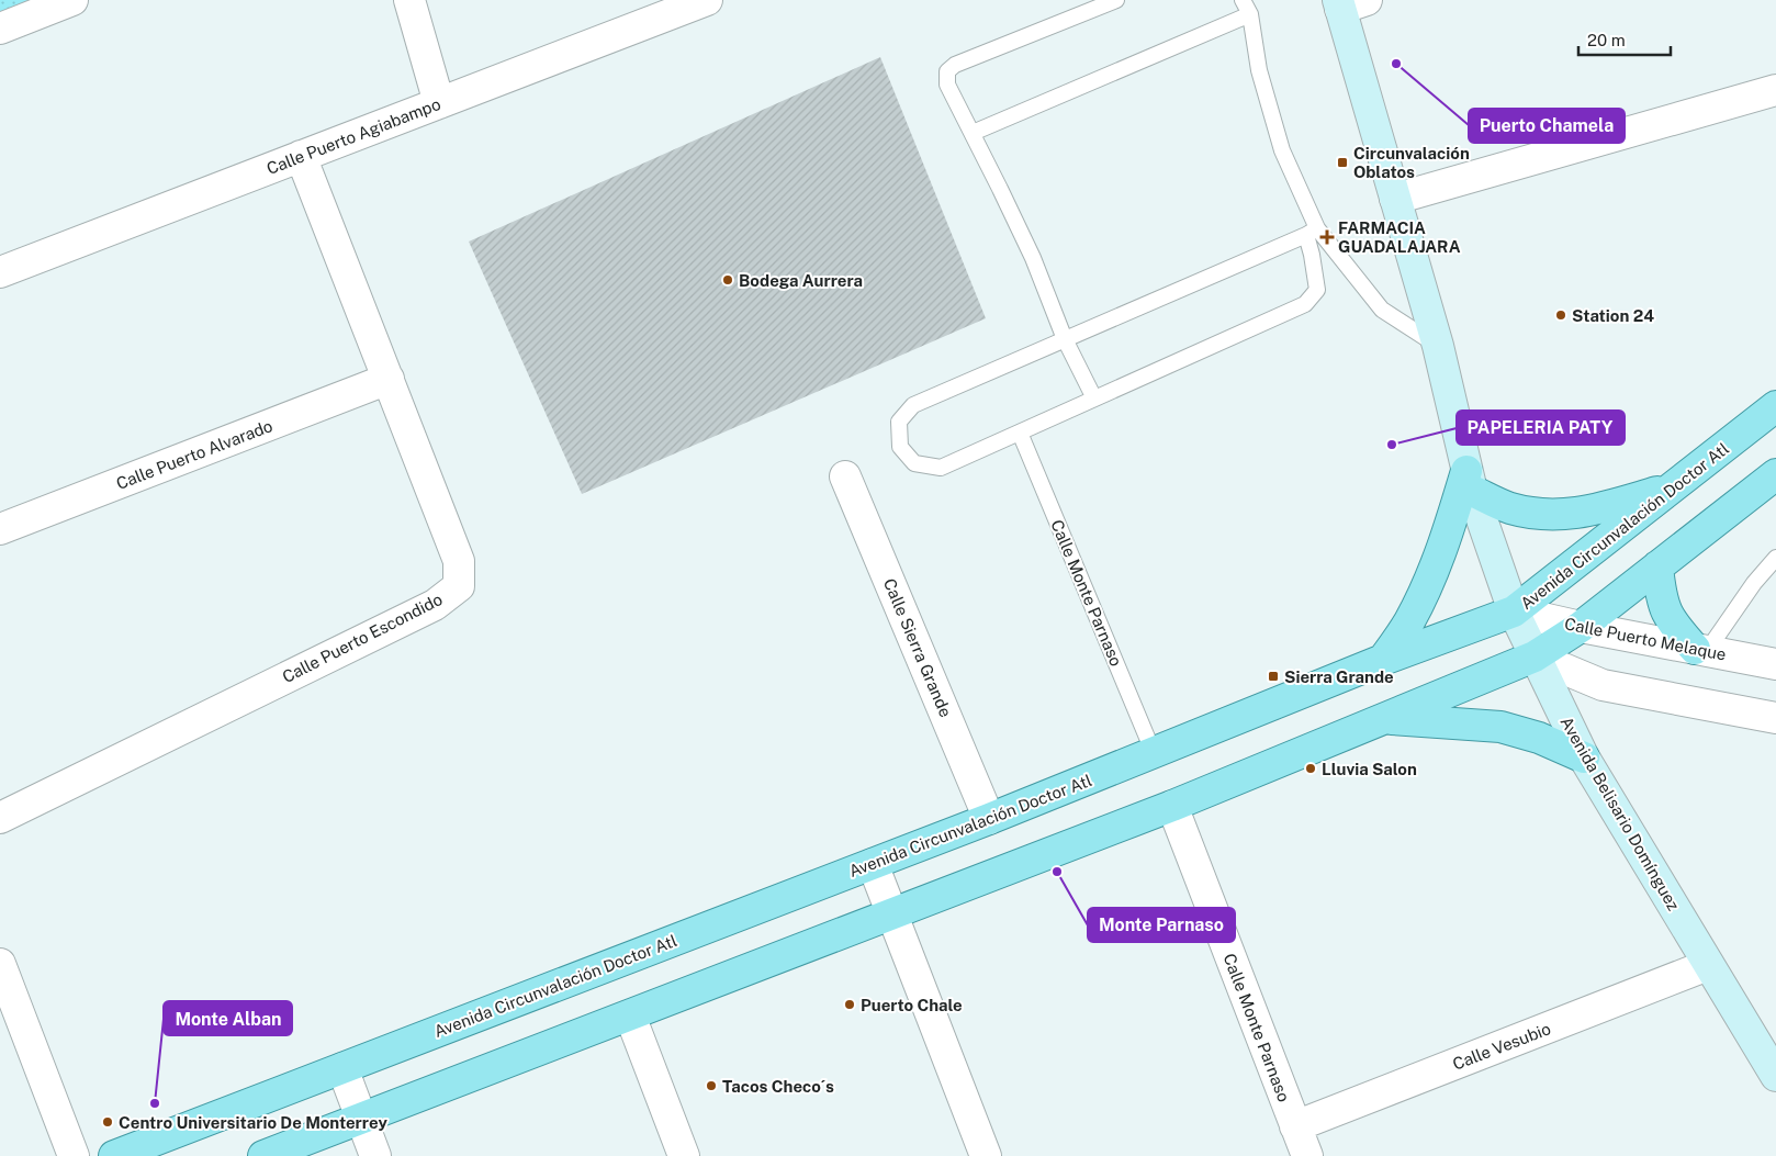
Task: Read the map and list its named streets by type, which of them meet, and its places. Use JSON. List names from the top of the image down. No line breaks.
{"streets":{"main road":["Avenida Circunvalación Doctor Atl","Avenida Belisario Domínguez"],"street":["Calle Puerto Agiabampo","Calle Puerto Alvarado","Calle Monte Parnaso","Calle Puerto Escondido","Calle Puerto Melaque","Calle Sierra Grande","Calle Vesubio"]},"crossings":[["Calle Puerto Agiabampo","Calle Puerto Escondido"],["Calle Puerto Alvarado","Calle Puerto Escondido"],["Avenida Circunvalación Doctor Atl","Calle Monte Parnaso"],["Avenida Circunvalación Doctor Atl","Calle Puerto Melaque"],["Avenida Circunvalación Doctor Atl","Calle Sierra Grande"],["Avenida Circunvalación Doctor Atl","Avenida Belisario Domínguez"],["Calle Monte Parnaso","Calle Vesubio"],["Calle Puerto Melaque","Avenida Belisario Domínguez"],["Avenida Belisario Domínguez","Calle Vesubio"]],"places":{"other":["Puerto Chamela","Bodega Aurrera","Station 24","PAPELERIA PATY","Lluvia Salon","Monte Parnaso","Puerto Chale","Tacos Checo´s","Monte Alban","Centro Universitario De Monterrey"],"transit":["Circunvalación Oblatos","Sierra Grande"],"health":["FARMACIA GUADALAJARA"]},"scale_bar":"20 m"}
